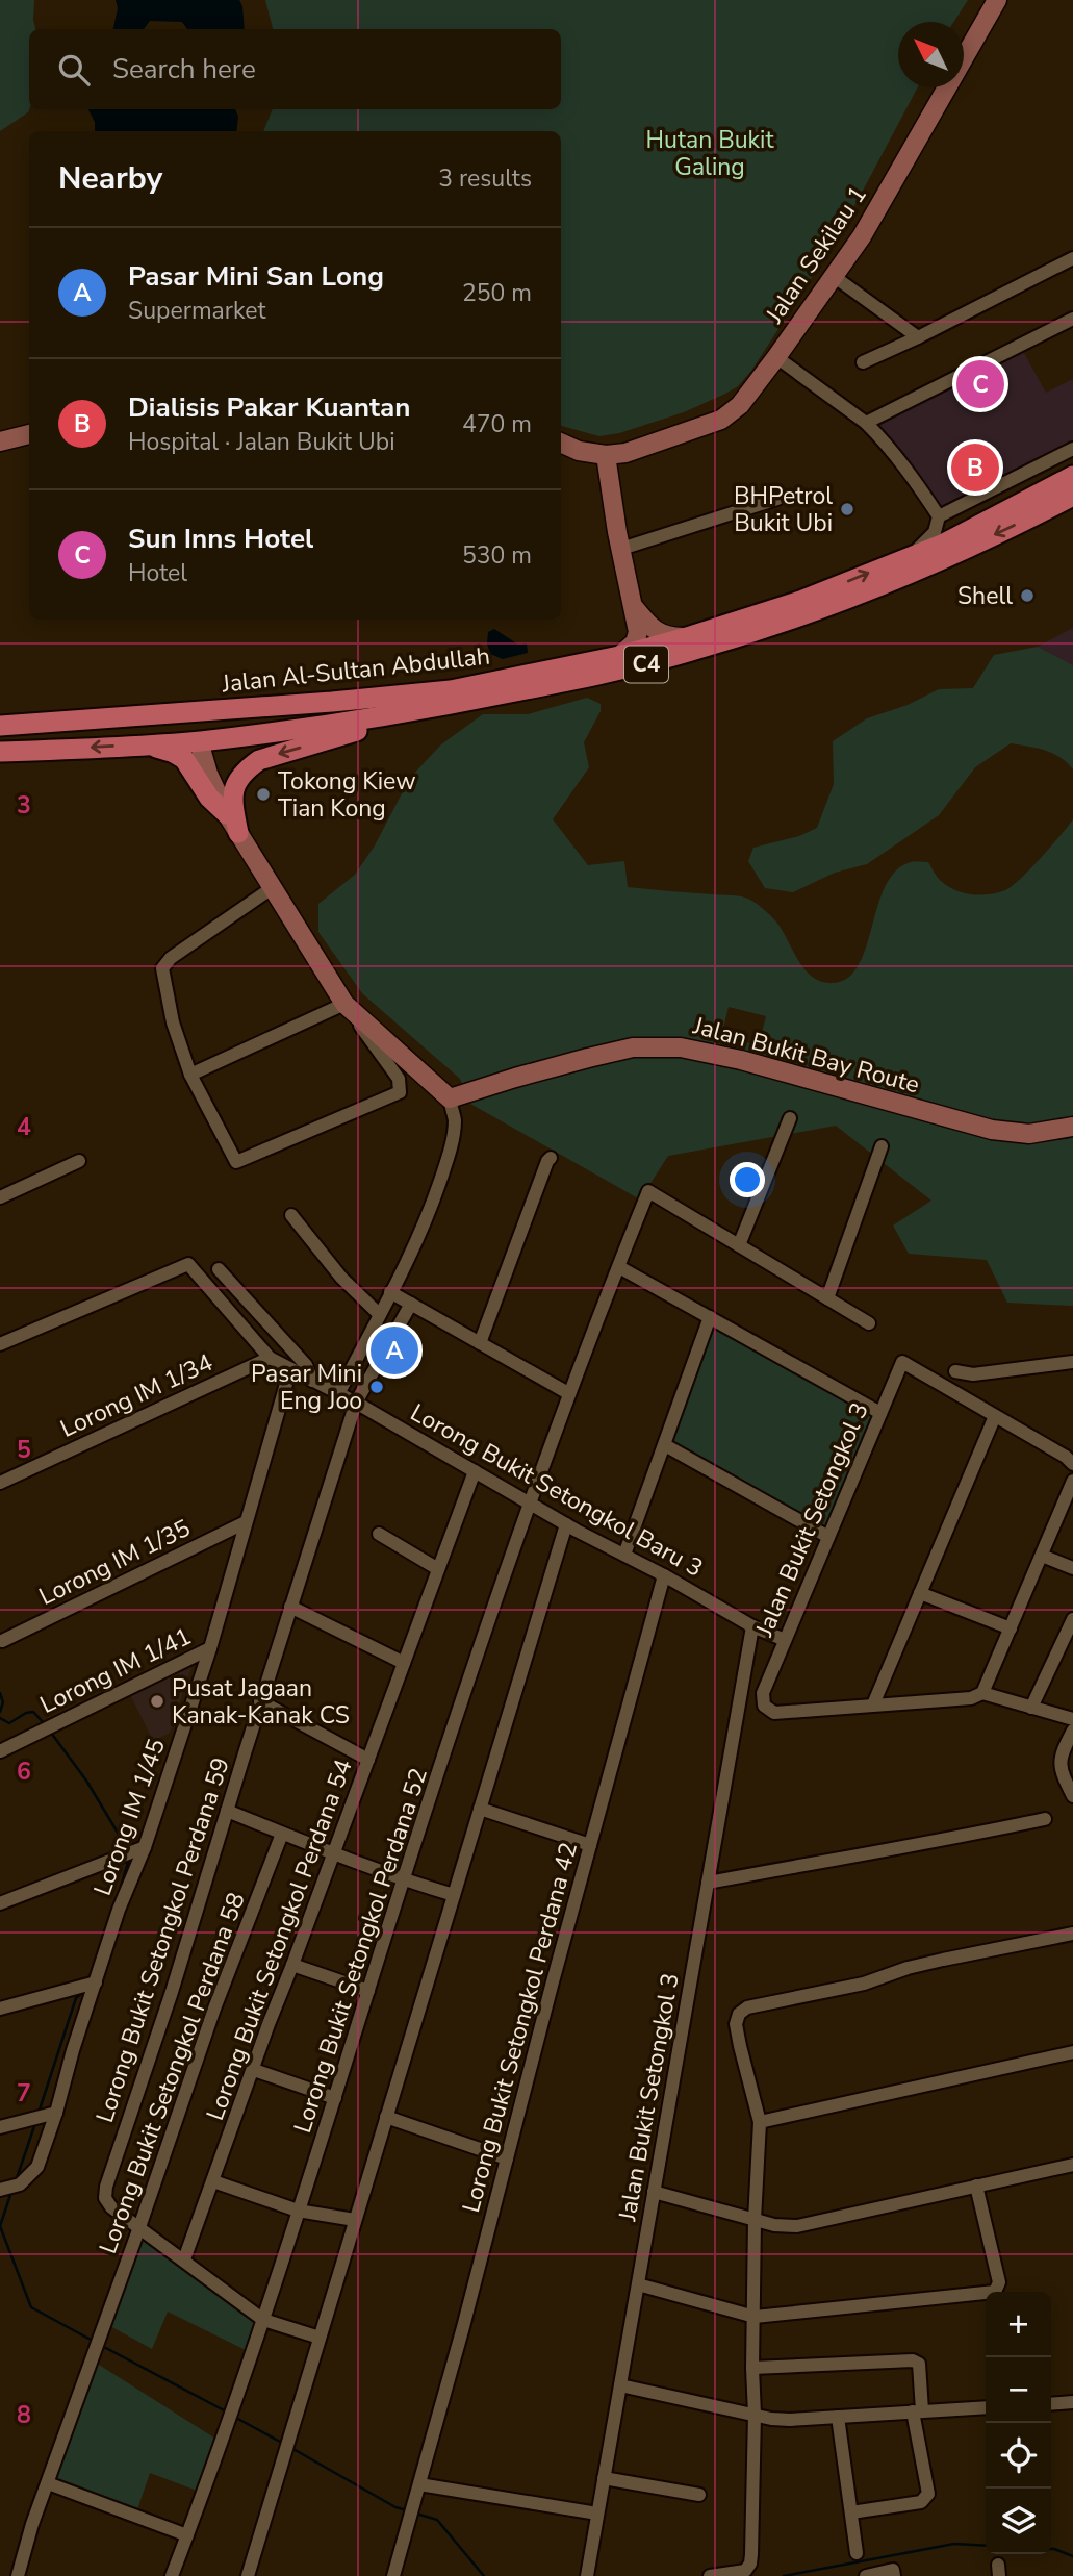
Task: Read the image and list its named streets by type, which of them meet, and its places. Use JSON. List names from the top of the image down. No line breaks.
{"streets":{"main road":["C4","Jalan Al-Sultan Abdullah"],"street":["Jalan Sekilau 1","Jalan Bukit Bay Route","Lorong IM 1/34","Lorong Bukit Setongkol Baru 3","Jalan Bukit Setongkol 3","Lorong IM 1/35","Lorong IM 1/41","Lorong IM 1/45","Lorong Bukit Setongkol Perdana 59","Lorong Bukit Setongkol Perdana 54","Lorong Bukit Setongkol Perdana 52","Lorong Bukit Setongkol Perdana 42","Lorong Bukit Setongkol Perdana 58"]},"crossings":[["Lorong Bukit Setongkol Baru 3","Jalan Bukit Setongkol 3"],["Lorong Bukit Setongkol Baru 3","Lorong IM 1/45"],["Lorong Bukit Setongkol Baru 3","Lorong Bukit Setongkol Perdana 59"],["Lorong Bukit Setongkol Baru 3","Lorong Bukit Setongkol Perdana 54"],["Lorong Bukit Setongkol Baru 3","Lorong Bukit Setongkol Perdana 52"],["Lorong Bukit Setongkol Baru 3","Lorong Bukit Setongkol Perdana 42"],["Lorong IM 1/35","Lorong IM 1/45"],["Lorong IM 1/41","Lorong IM 1/45"],["Lorong Bukit Setongkol Perdana 59","Lorong Bukit Setongkol Perdana 54"],["Lorong Bukit Setongkol Perdana 59","Lorong Bukit Setongkol Perdana 52"],["Lorong Bukit Setongkol Perdana 59","Lorong Bukit Setongkol Perdana 58"]],"parks":["Hutan Bukit Galing"],"places":["BHPetrol Bukit Ubi","Shell","Tokong Kiew Tian Kong","Pasar Mini Eng Joo","Pusat Jagaan Kanak-Kanak CS"],"north":"top left","page":{"search":"Search here","heading":["Nearby","3 results"],"list":[{"mark":"A","name":"Pasar Mini San Long","note":"Supermarket","value":"250 m"},{"mark":"B","name":"Dialisis Pakar Kuantan","note":"Hospital · Jalan Bukit Ubi","value":"470 m"},{"mark":"C","name":"Sun Inns Hotel","note":"Hotel","value":"530 m"}],"pins":["C","B","A"],"map_buttons":["+","−"]},"grid":{"rows":["3","4","5","6","7","8"]}}
